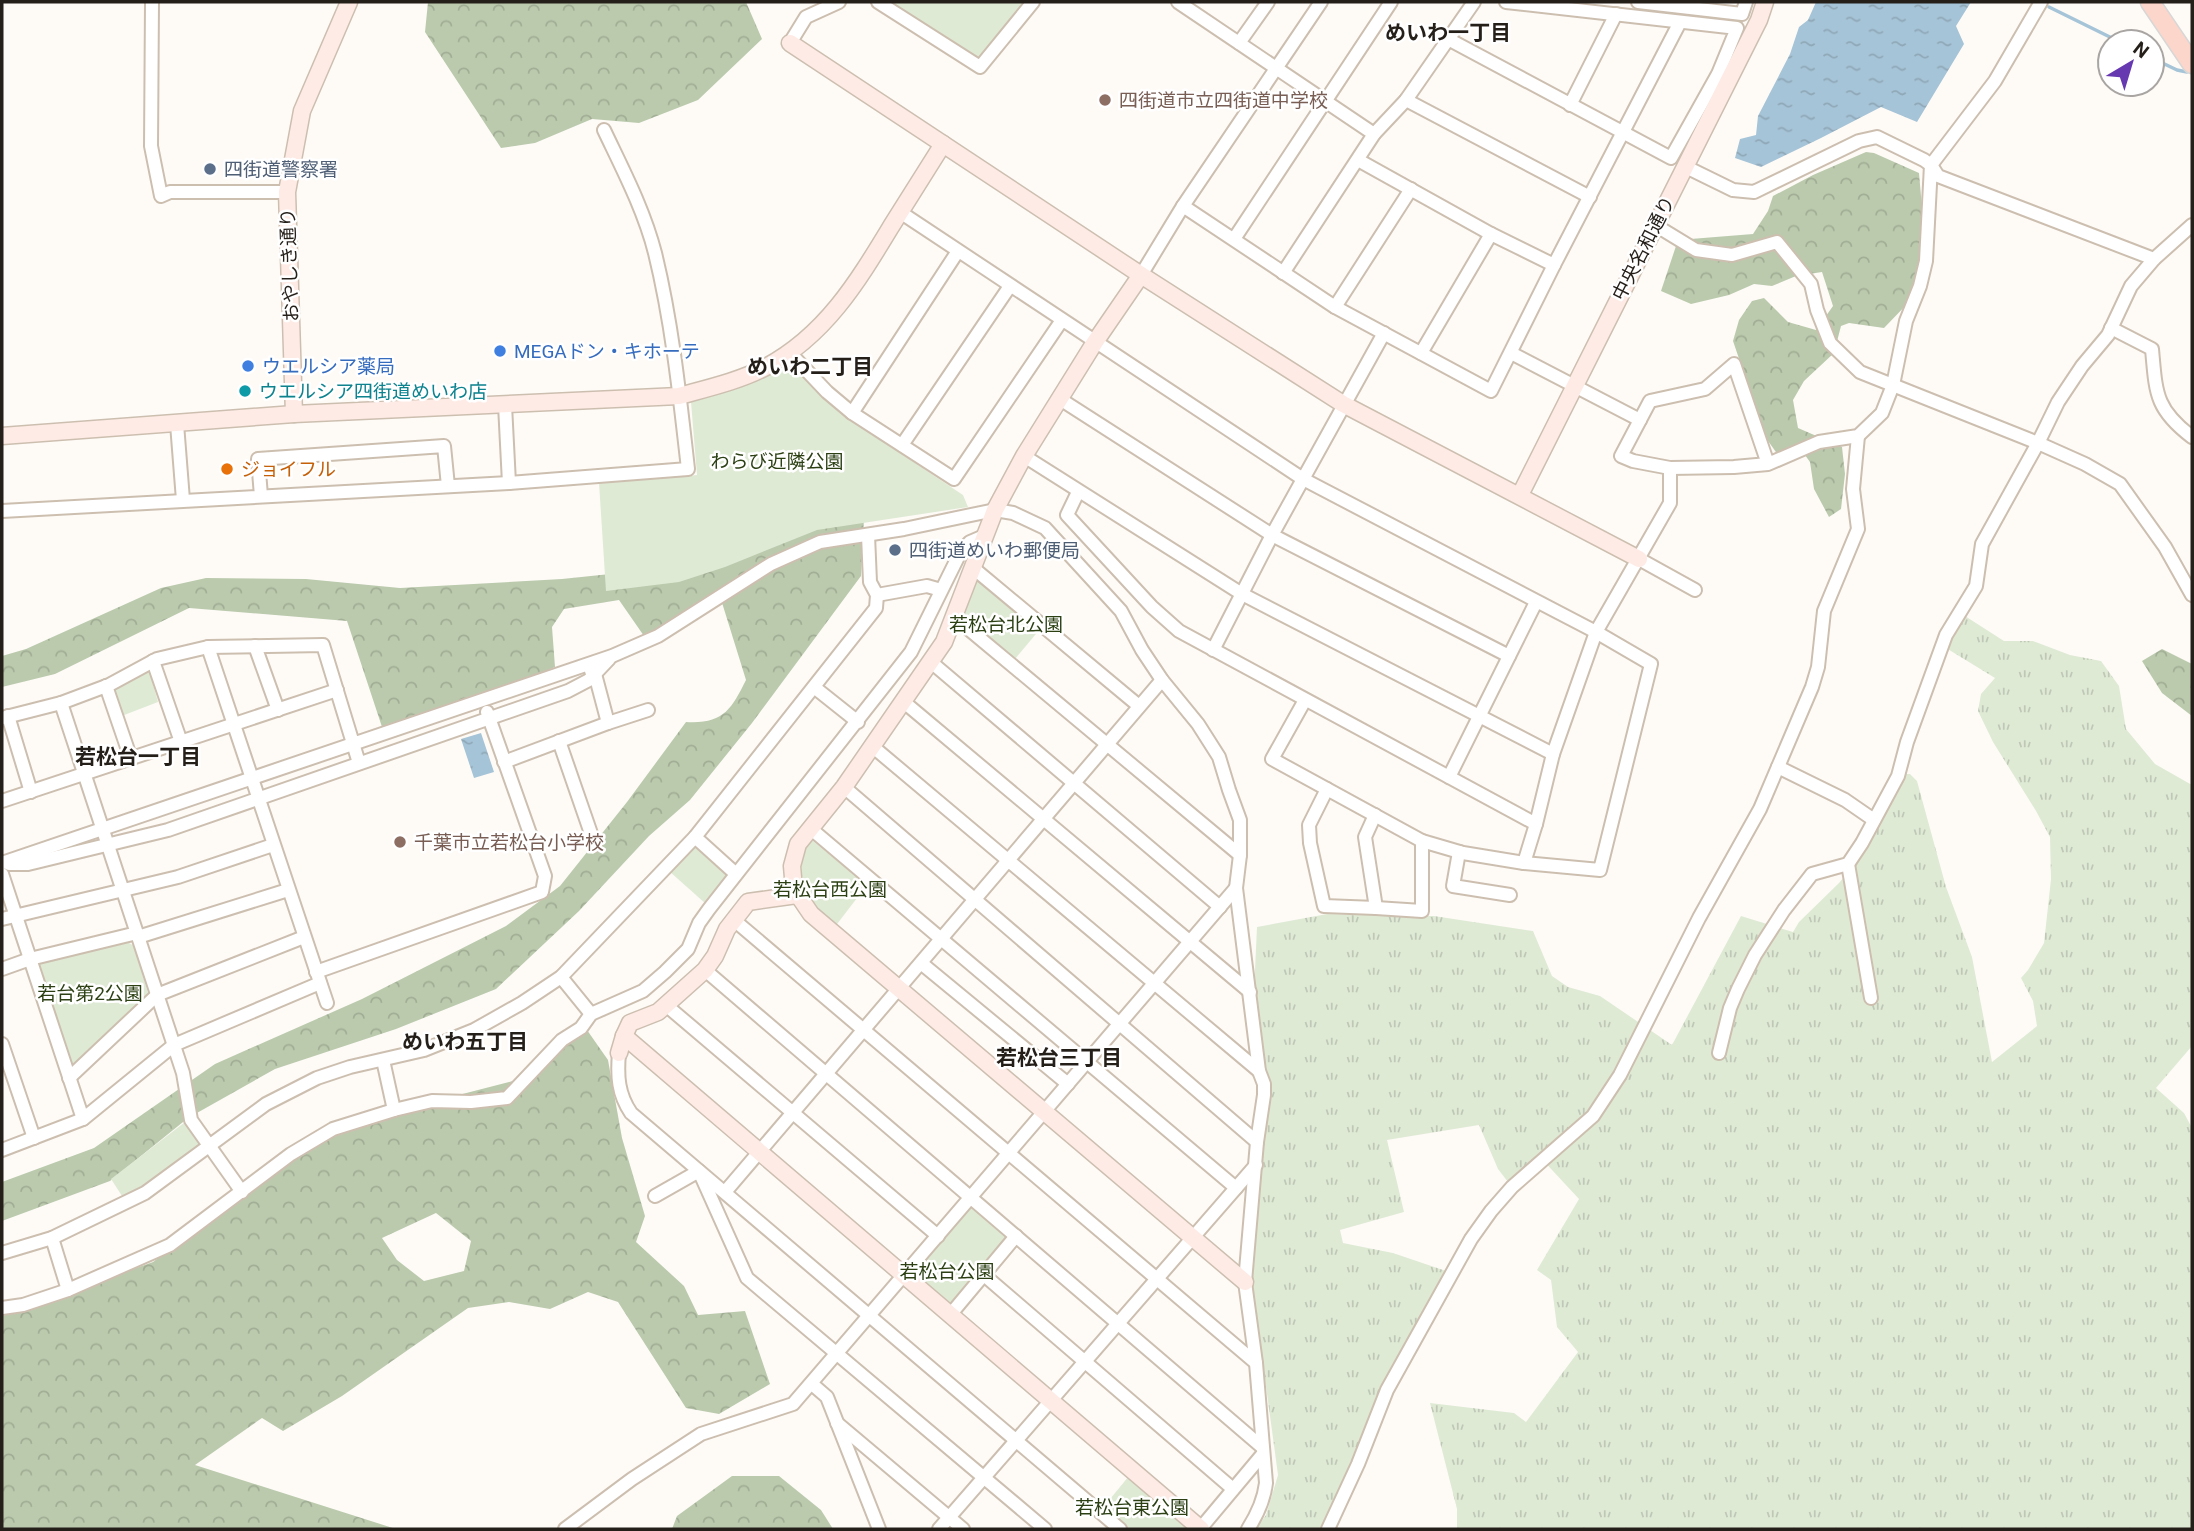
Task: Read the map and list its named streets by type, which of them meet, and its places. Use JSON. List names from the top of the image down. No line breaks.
{"streets":{"street":["中央名和通り","おやしき通り"]},"districts":["めいわ一丁目","めいわ二丁目","若松台一丁目","めいわ五丁目","若松台三丁目"],"parks":["わらび近隣公園","若松台北公園","若松台西公園","若台第2公園","若松台公園","若松台東公園"],"places":["四街道市立四街道中学校","四街道警察署","MEGAドン・キホーテ","ウエルシア薬局","ウエルシア四街道めいわ店","ジョイフル","四街道めいわ郵便局","千葉市立若松台小学校"],"north":"top right"}
